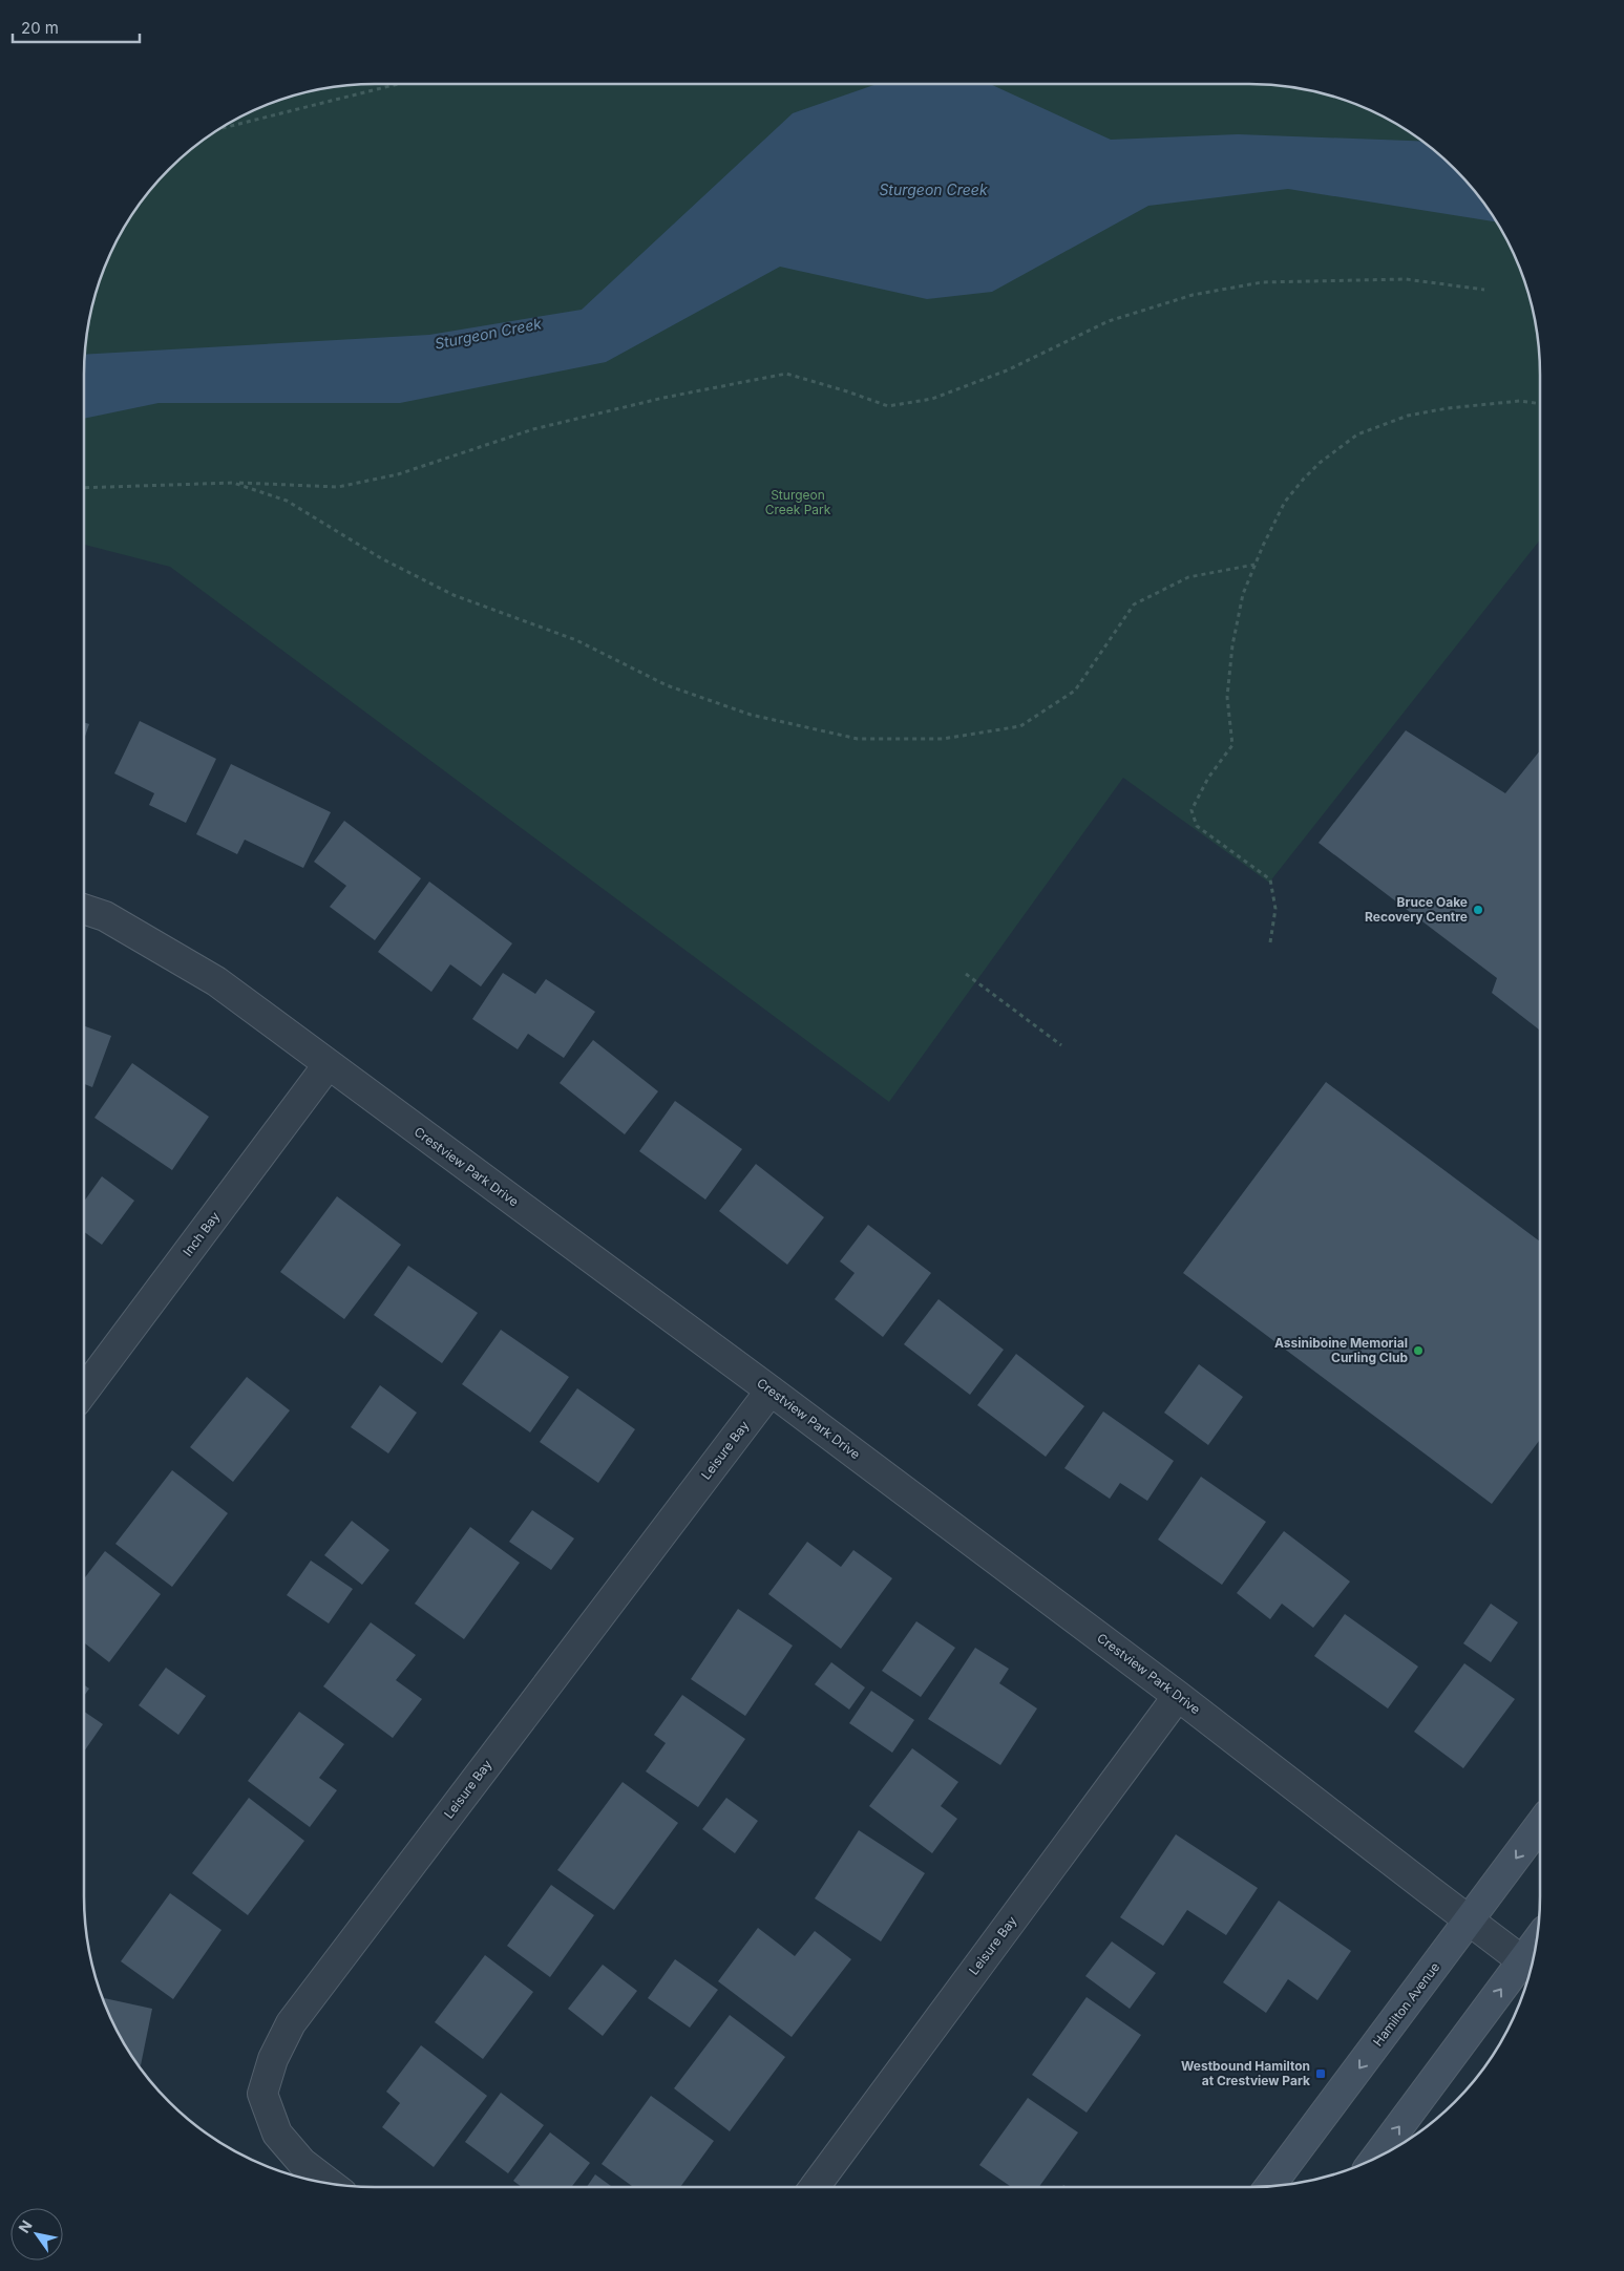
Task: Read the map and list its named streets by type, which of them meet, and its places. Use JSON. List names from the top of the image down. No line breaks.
{"streets":{"street":["Crestview Park Drive","Inch Bay","Leisure Bay","Hamilton Avenue"]},"crossings":[["Crestview Park Drive","Inch Bay"],["Crestview Park Drive","Leisure Bay"],["Crestview Park Drive","Hamilton Avenue"]],"water":["Sturgeon Creek"],"parks":["Sturgeon Creek Park"],"places":{"other":["Bruce Oake Recovery Centre","Assiniboine Memorial Curling Club"],"transit":["Westbound Hamilton at Crestview Park"]},"scale_bar":"20 m","north":"top left"}
